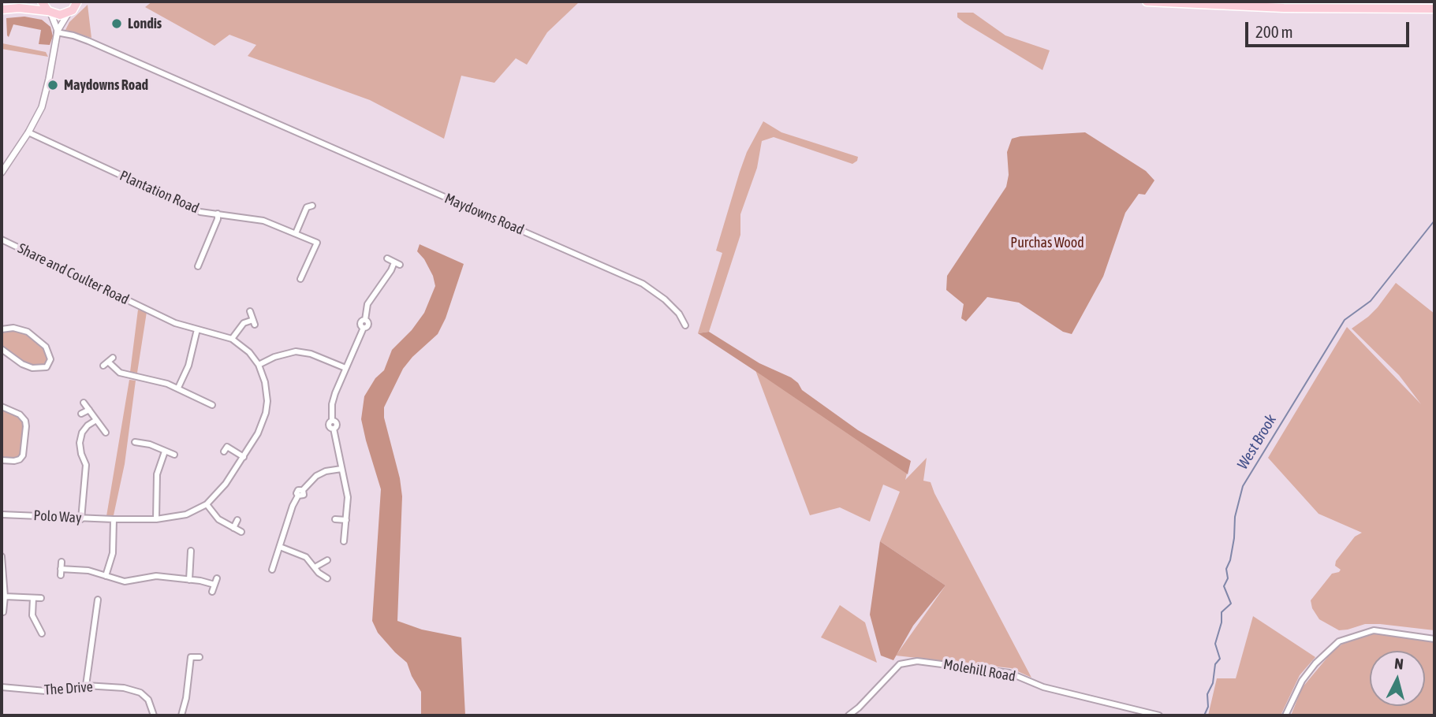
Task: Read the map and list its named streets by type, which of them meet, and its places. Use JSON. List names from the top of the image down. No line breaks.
{"streets":{"street":["Plantation Road","Maydowns Road","Share and Coulter Road","Polo Way","Molehill Road","The Drive"]},"water":["West Brook"],"parks":["Purchas Wood"],"places":["Londis","Maydowns Road"],"scale_bar":"200 m","north":"top"}
